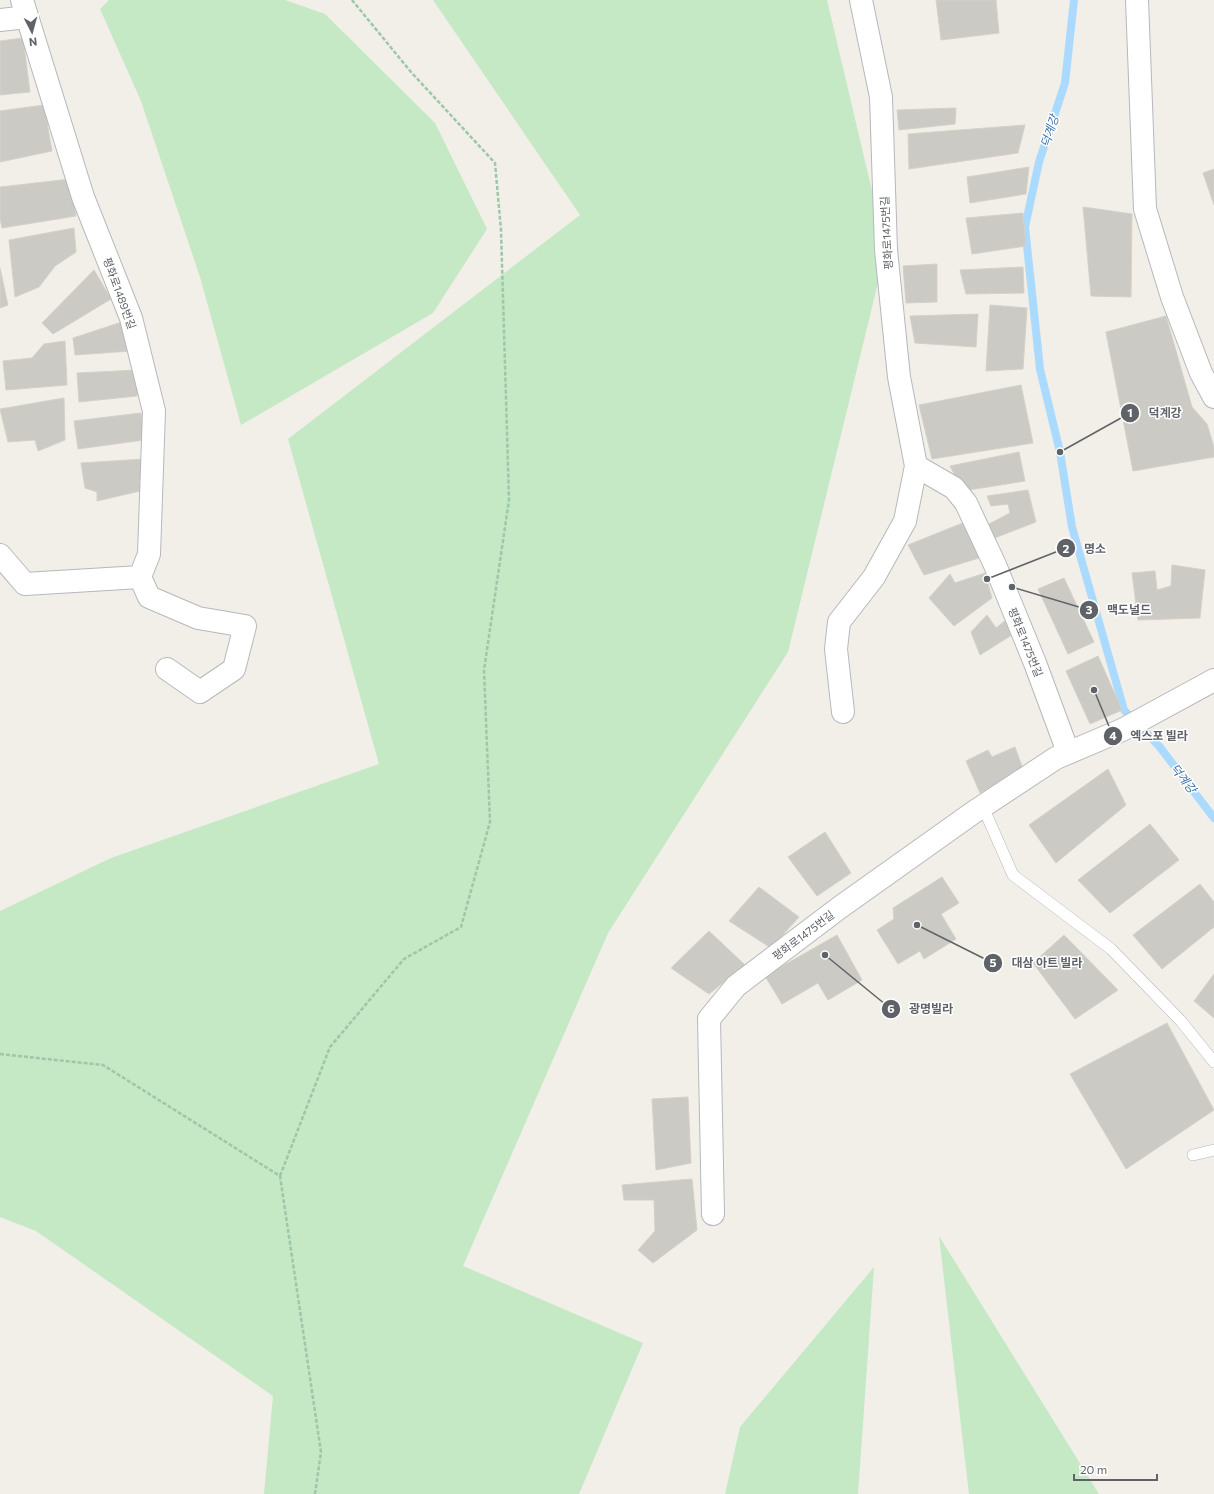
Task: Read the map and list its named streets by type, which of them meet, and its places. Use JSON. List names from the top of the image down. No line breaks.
{"streets":{"street":["평화로1475번길","평화로1489번길"]},"water":["덕계강"],"places":["덕계강","명소","맥도널드","엑스포 빌라","대삼 아트 빌라","광명빌라"],"scale_bar":"20 m","north":"bottom"}
